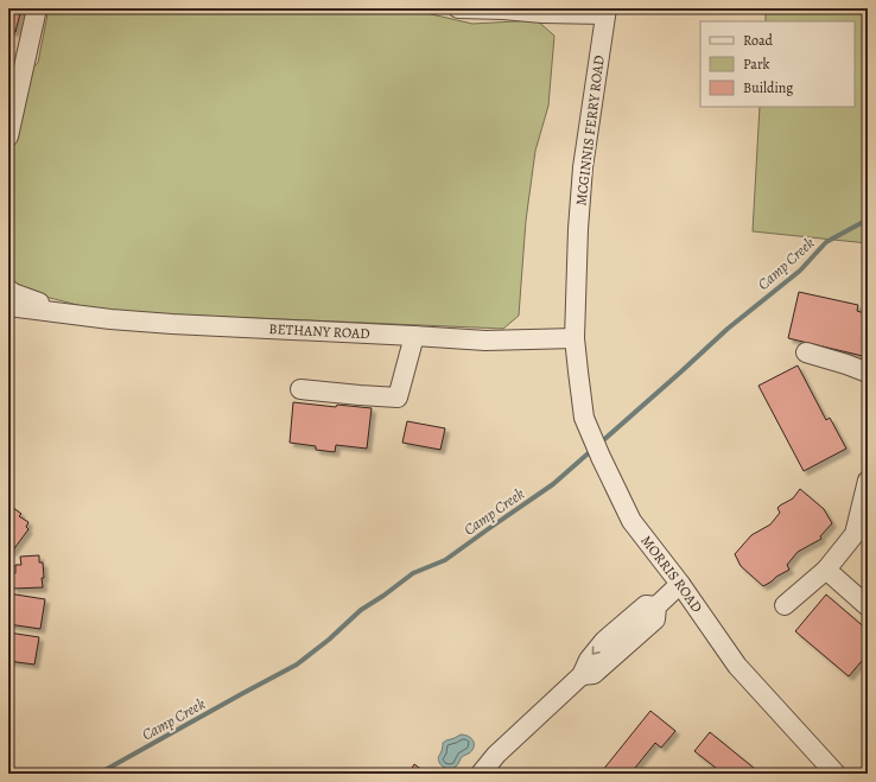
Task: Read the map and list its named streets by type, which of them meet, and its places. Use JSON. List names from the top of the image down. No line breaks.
{"streets":{"street":["MCGINNIS FERRY ROAD","BETHANY ROAD","MORRIS ROAD"]},"crossings":[["MCGINNIS FERRY ROAD","BETHANY ROAD"],["MCGINNIS FERRY ROAD","MORRIS ROAD"],["BETHANY ROAD","MORRIS ROAD"]],"water":["Camp Creek"],"legend":["Road","Park","Building"]}
